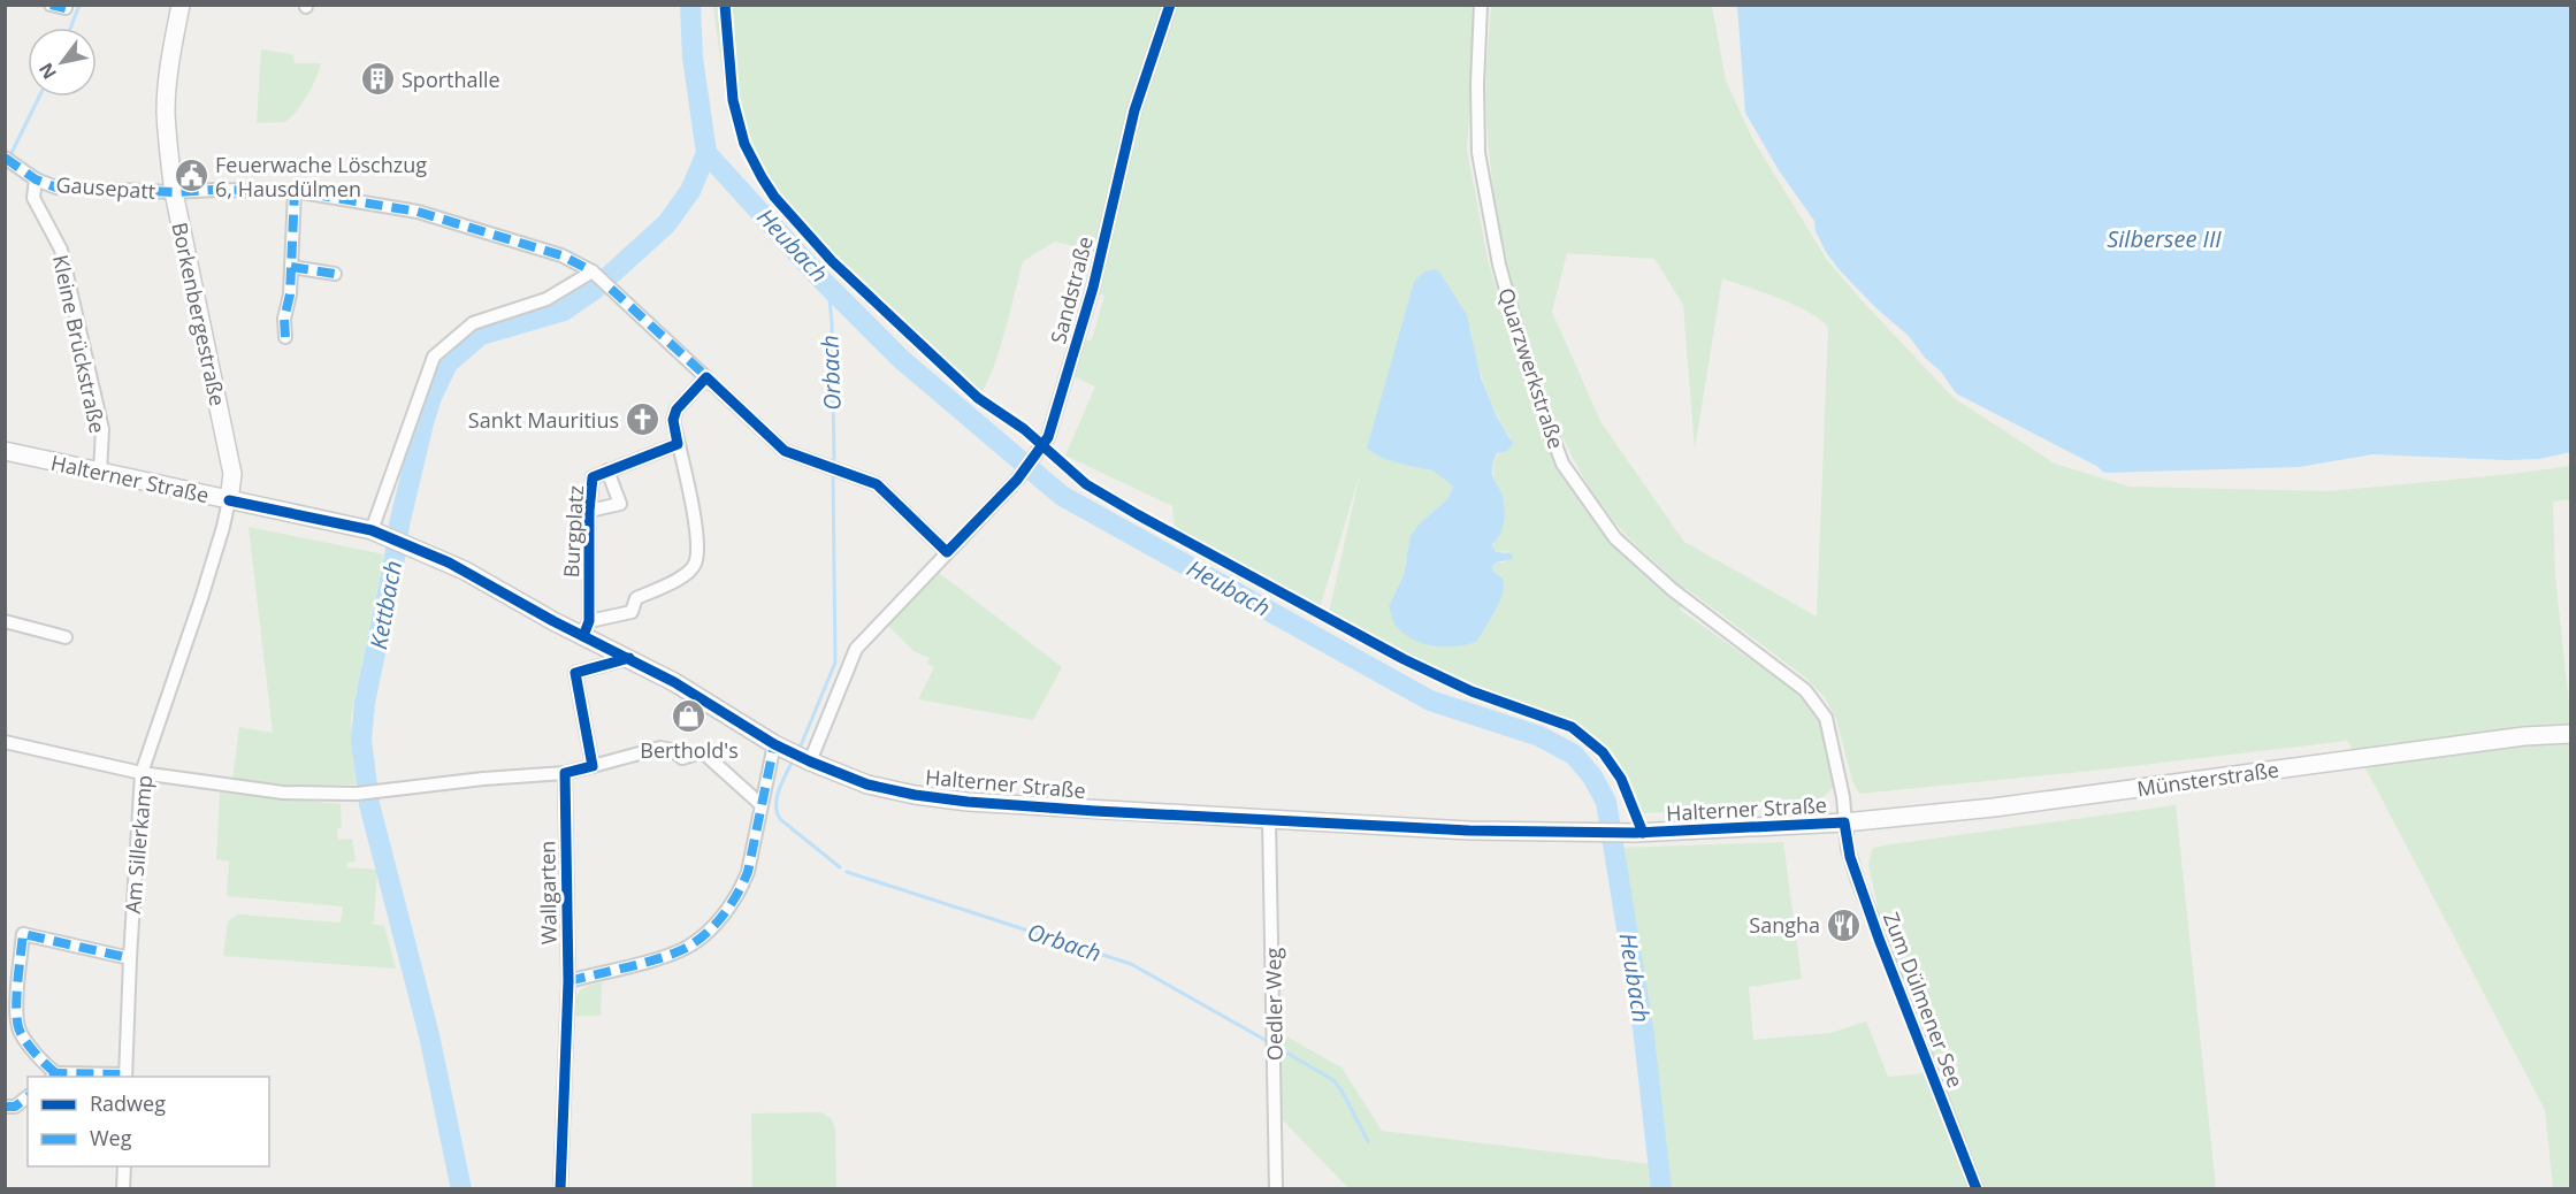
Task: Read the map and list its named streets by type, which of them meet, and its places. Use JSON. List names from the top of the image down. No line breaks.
{"streets":{"main road":["Borkenbergestraße","Halterner Straße","Münsterstraße"],"street":["Gausepatt","Sandstraße","Kleine Brückstraße","Quarzwerkstraße","Burgplatz","Am Sillerkamp","Wallgarten","Zum Dülmener See","Oedler Weg"]},"crossings":[["Gausepatt","Sandstraße"],["Gausepatt","Borkenbergestraße"],["Gausepatt","Kleine Brückstraße"],["Sandstraße","Halterner Straße"],["Borkenbergestraße","Halterner Straße"],["Borkenbergestraße","Am Sillerkamp"],["Kleine Brückstraße","Halterner Straße"],["Quarzwerkstraße","Halterner Straße"],["Quarzwerkstraße","Münsterstraße"],["Quarzwerkstraße","Zum Dülmener See"],["Halterner Straße","Burgplatz"],["Halterner Straße","Münsterstraße"],["Halterner Straße","Am Sillerkamp"],["Halterner Straße","Zum Dülmener See"],["Halterner Straße","Oedler Weg"],["Münsterstraße","Zum Dülmener See"]],"water":["Silbersee III","Heubach","Orbach","Kettbach"],"places":{"building":["Sporthalle"],"public building":["Feuerwache Löschzug 6, Hausdülmen"],"church":["Sankt Mauritius"],"shop":["Berthold's"],"restaurant":["Sangha"]},"legend":["Radweg","Weg"],"north":"bottom left"}
